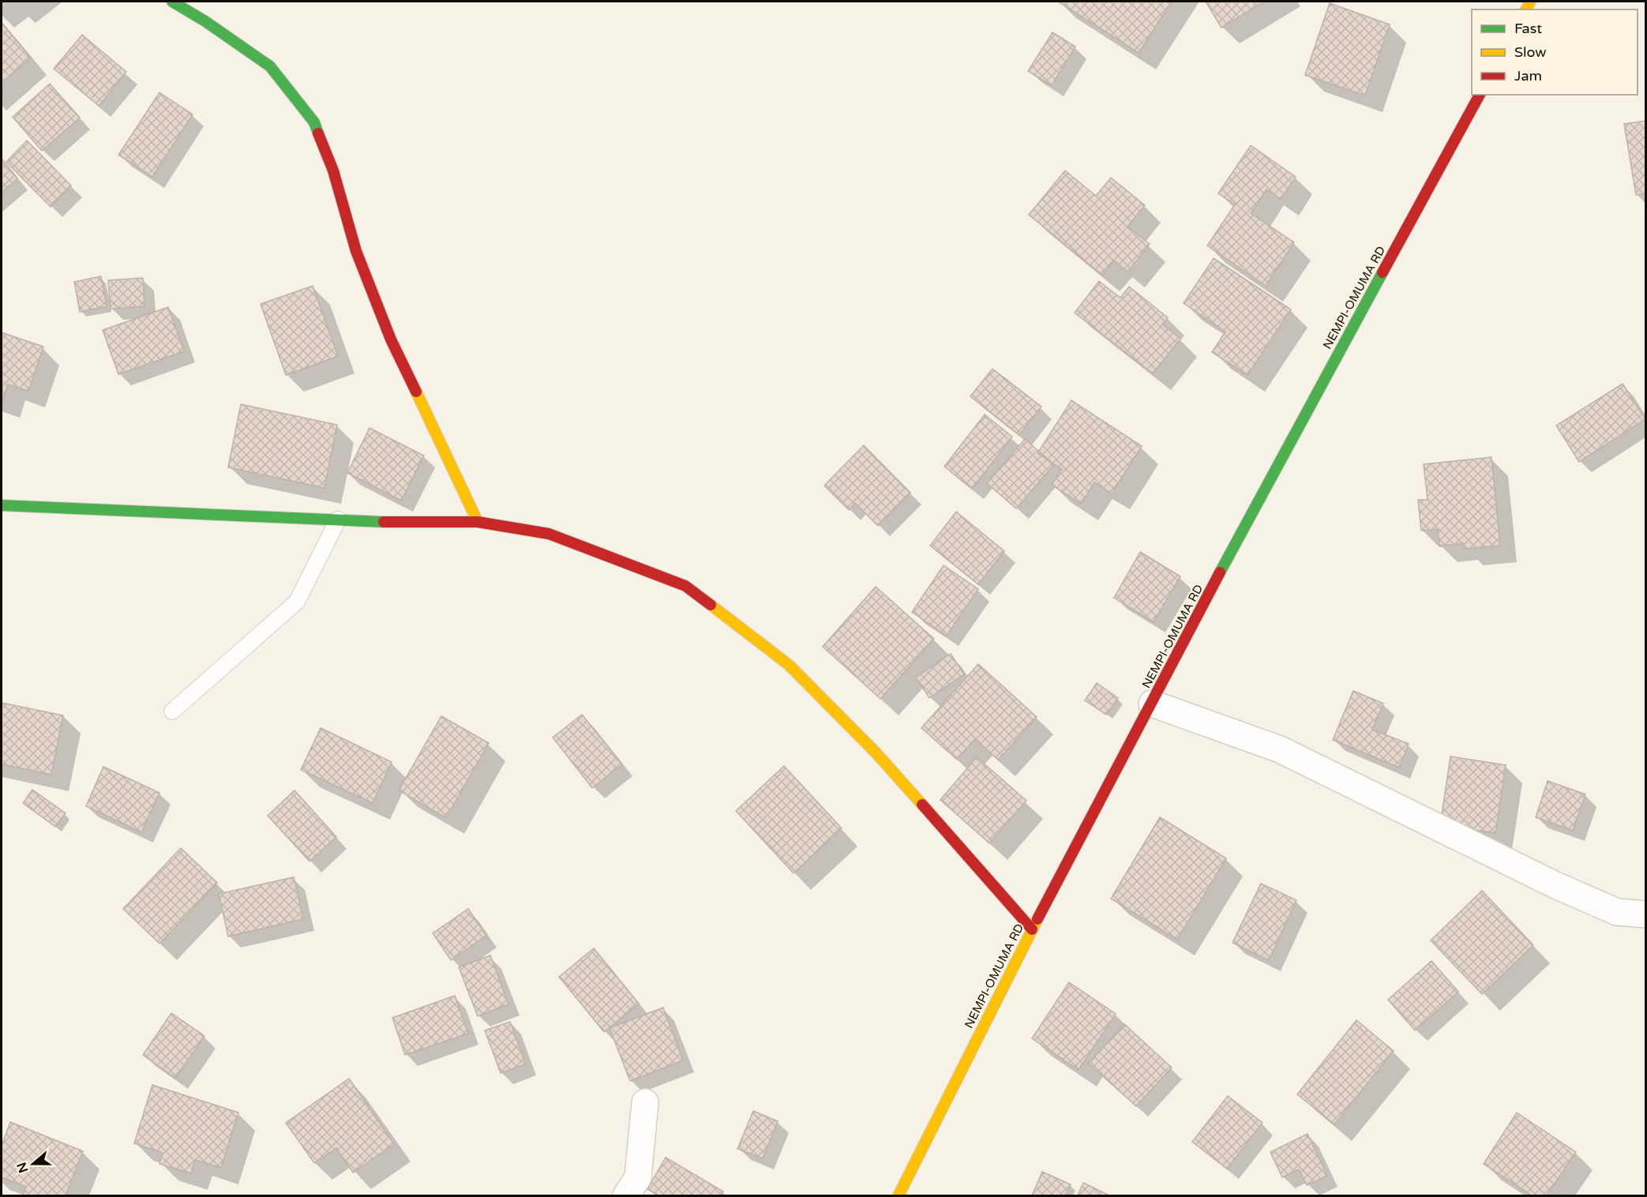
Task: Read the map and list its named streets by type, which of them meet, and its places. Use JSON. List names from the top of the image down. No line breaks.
{"streets":{"street":["NEMPI-OMUMA RD"]},"legend":["Fast","Slow","Jam"],"north":"left"}
